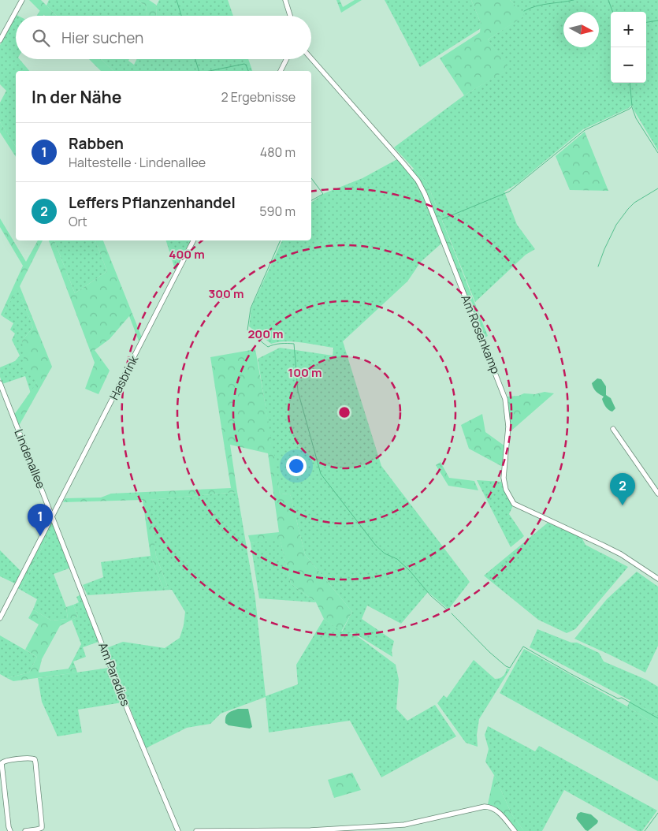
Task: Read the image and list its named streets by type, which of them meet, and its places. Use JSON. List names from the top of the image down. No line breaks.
{"streets":{"street":["Am Rosenkamp","Hasbrink","Lindenallee","Am Paradies"]},"crossings":[["Hasbrink","Lindenallee"],["Hasbrink","Am Paradies"],["Lindenallee","Am Paradies"]],"north":"right","page":{"map_buttons":["+","−"],"search":"Hier suchen","heading":["In der Nähe","2 Ergebnisse"],"list":[{"mark":"1","name":"Rabben","note":"Haltestelle · Lindenallee","value":"480 m"},{"mark":"2","name":"Leffers Pflanzenhandel","note":"Ort","value":"590 m"}],"pins":["2","1"]},"rings":["400 m","300 m","200 m","100 m"]}
